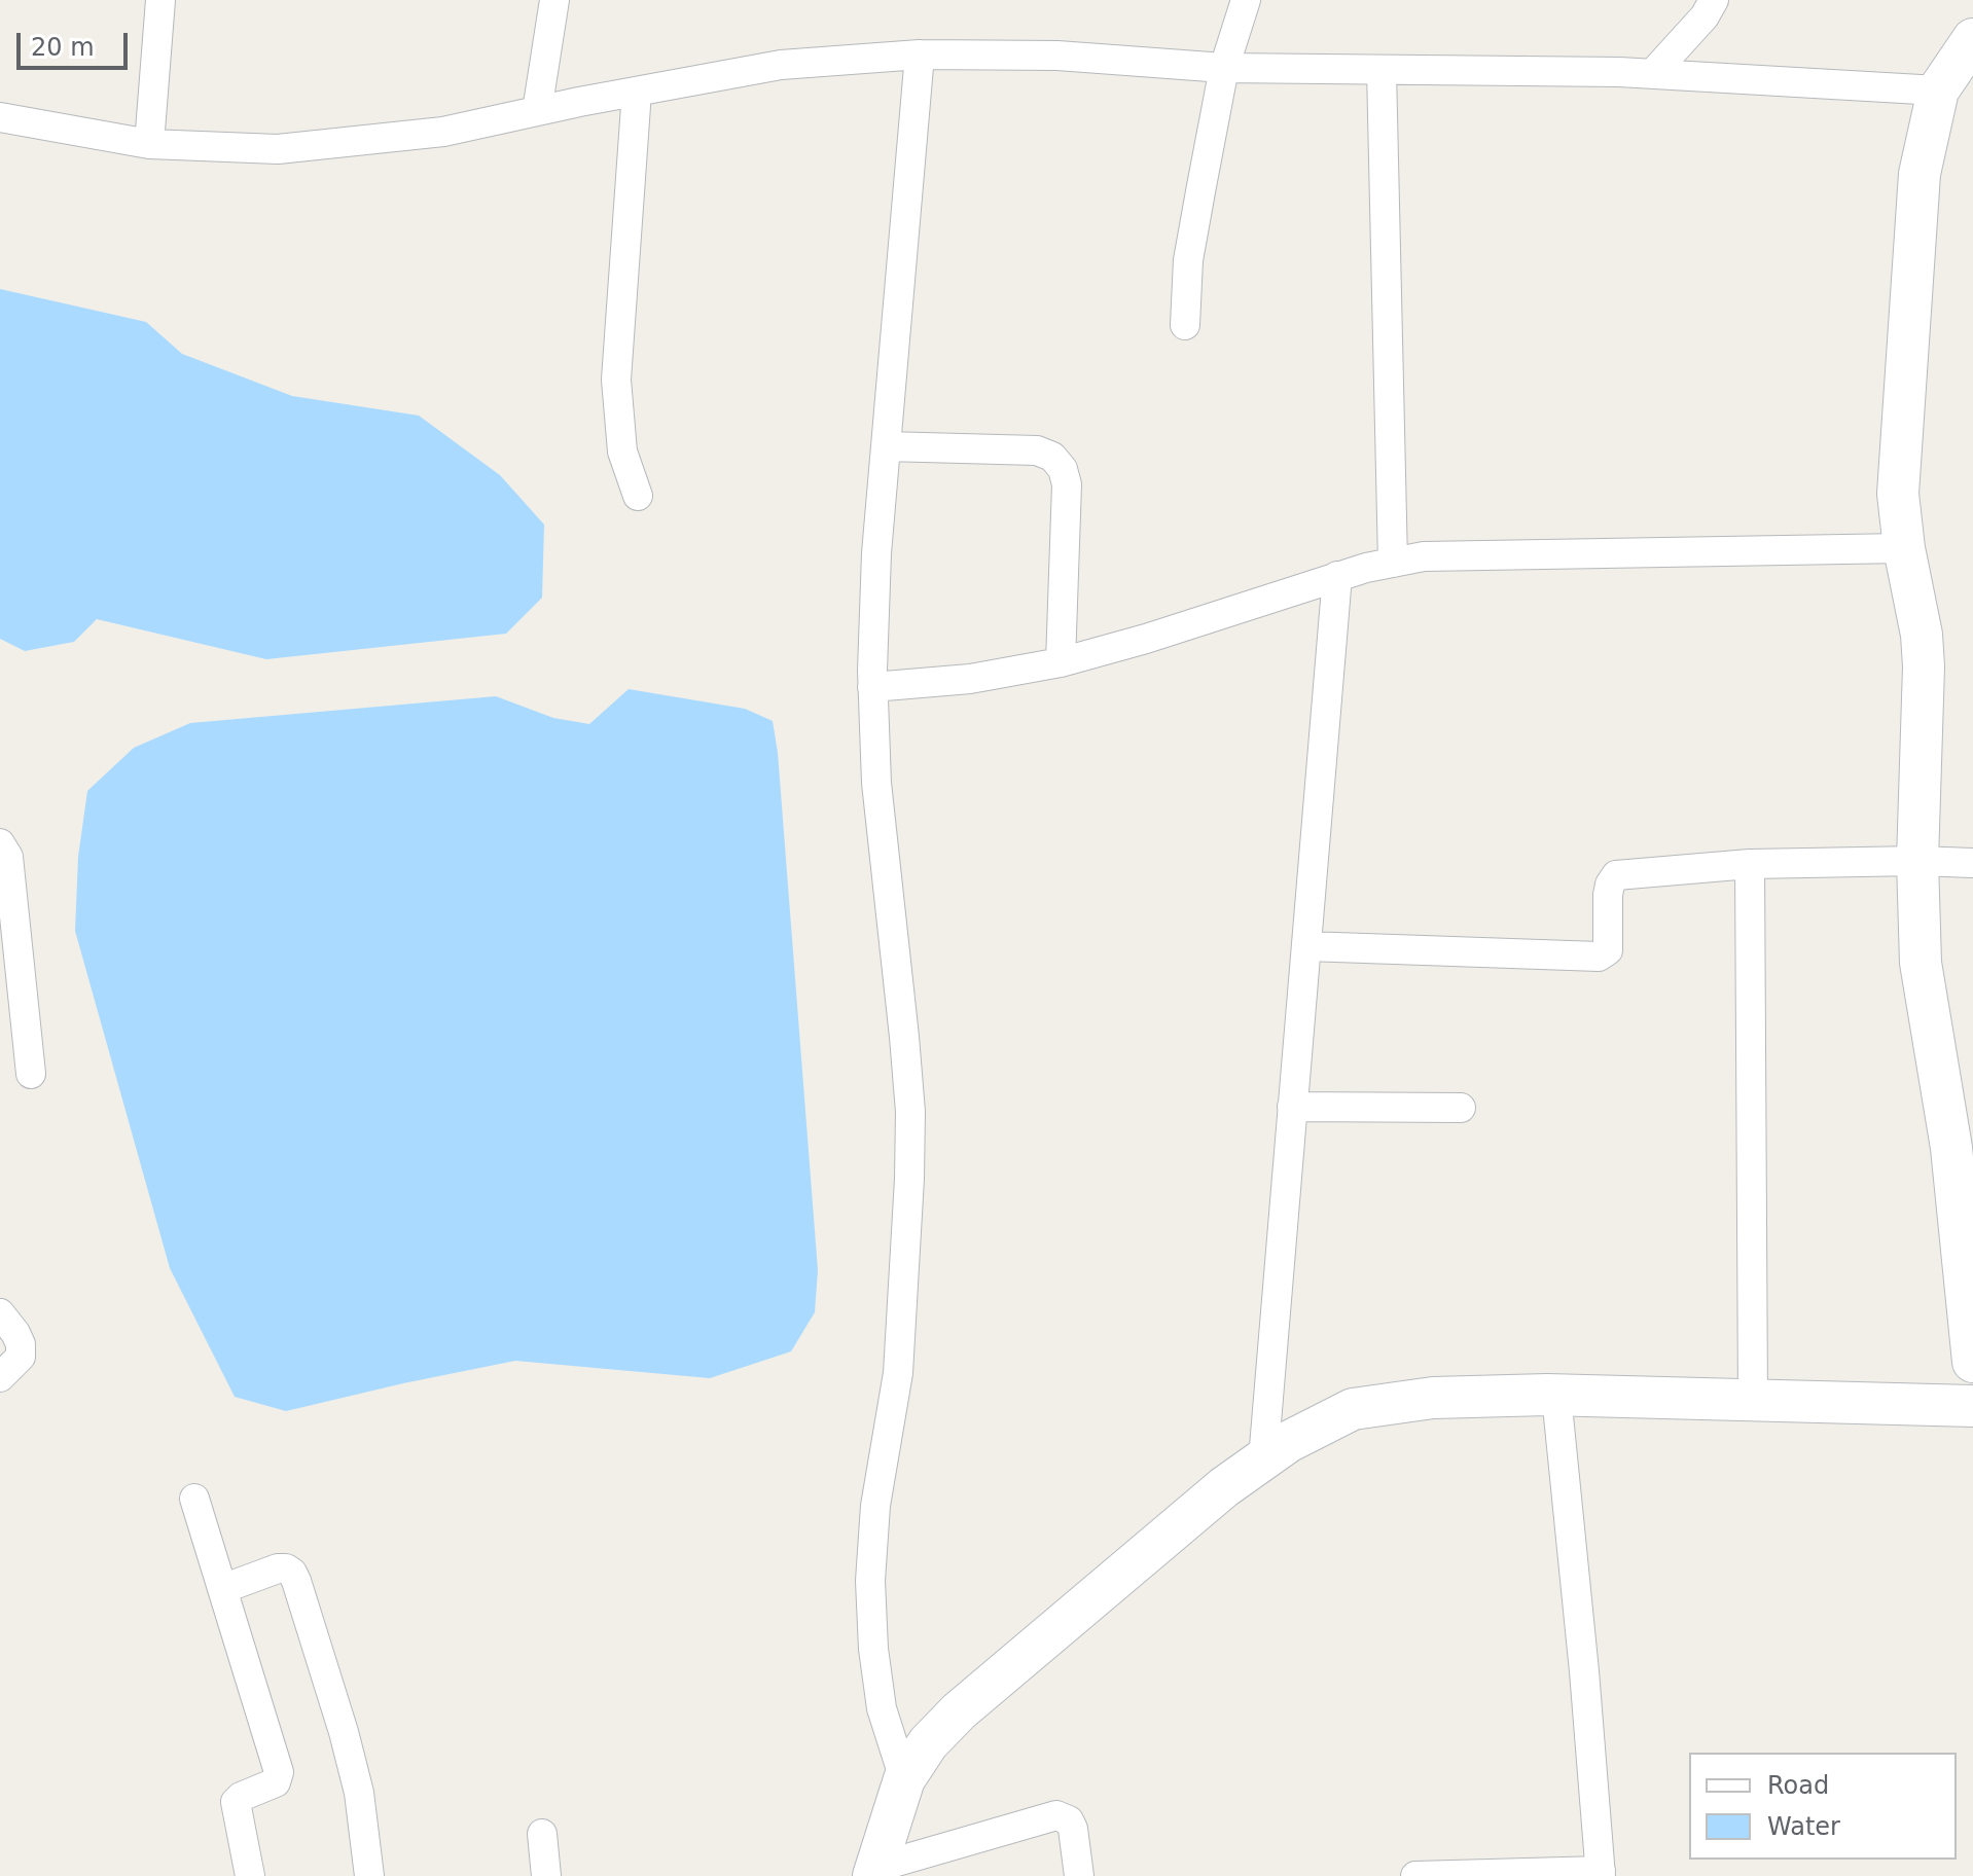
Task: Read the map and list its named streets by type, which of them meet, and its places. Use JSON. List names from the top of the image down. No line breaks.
{"legend":["Road","Water"],"scale_bar":"20 m"}
